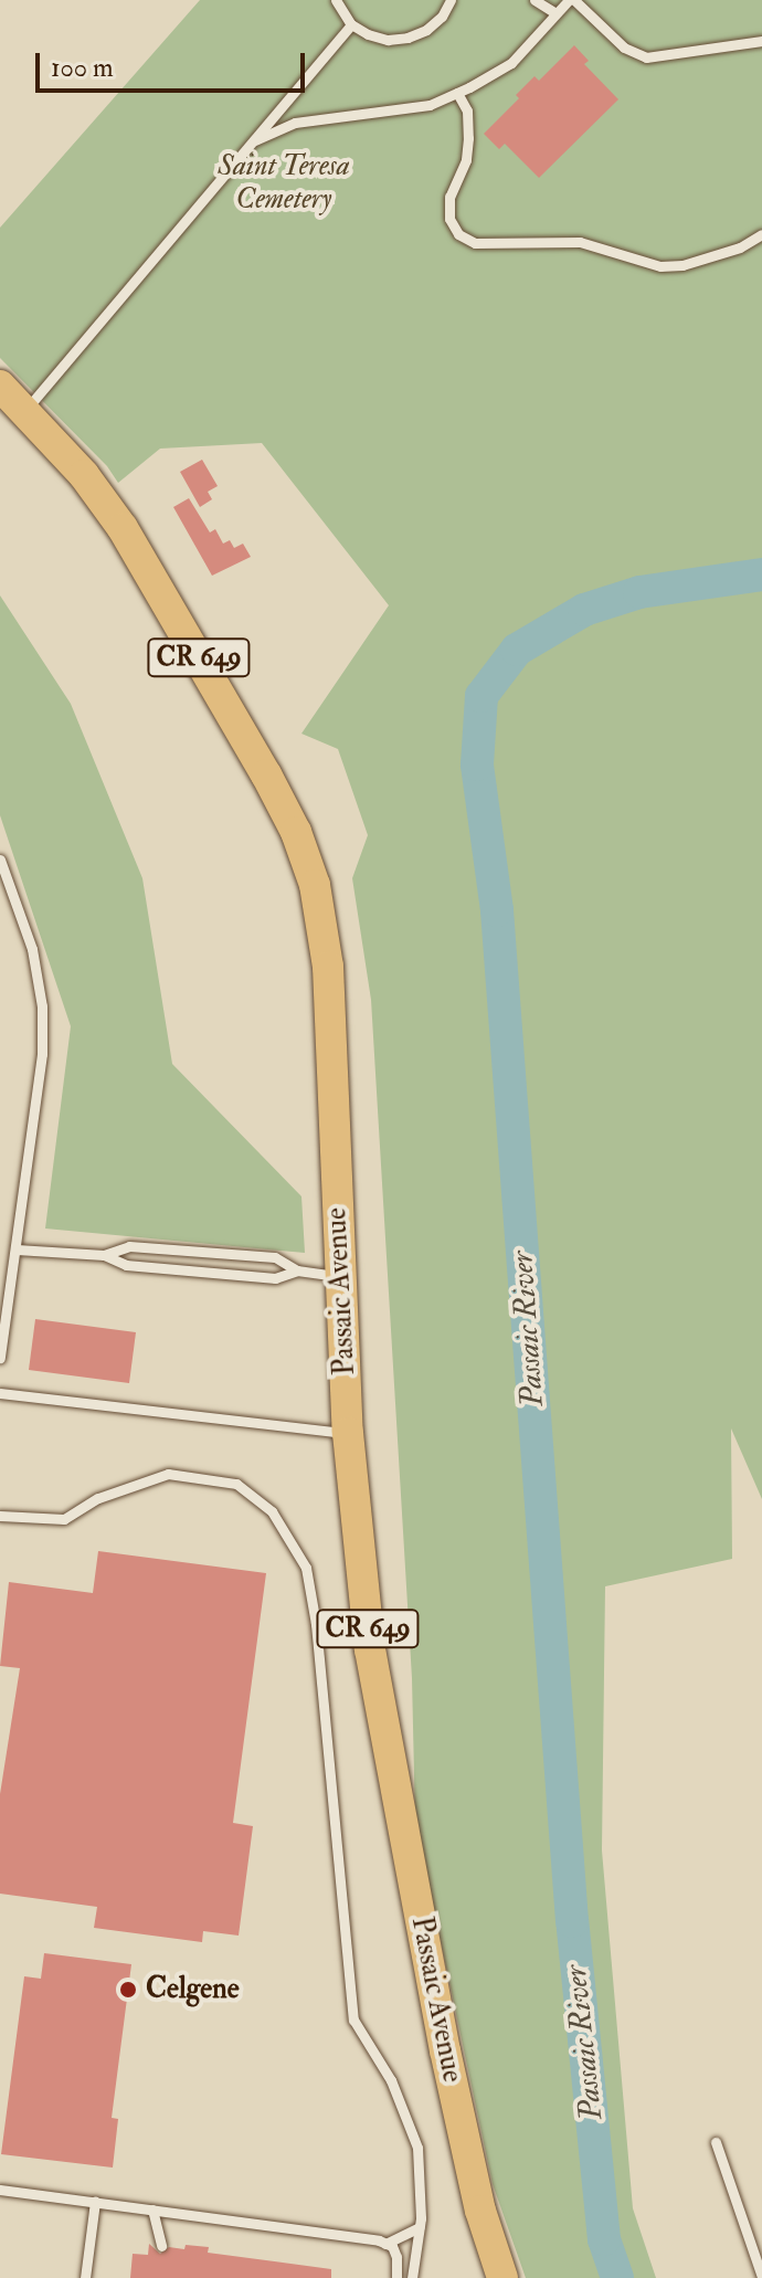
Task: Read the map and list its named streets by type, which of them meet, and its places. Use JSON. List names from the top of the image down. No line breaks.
{"streets":{"main road":["CR 649","Passaic Avenue"]},"water":["Passaic River"],"parks":["Saint Teresa Cemetery"],"places":["Celgene"],"scale_bar":"100 m"}
